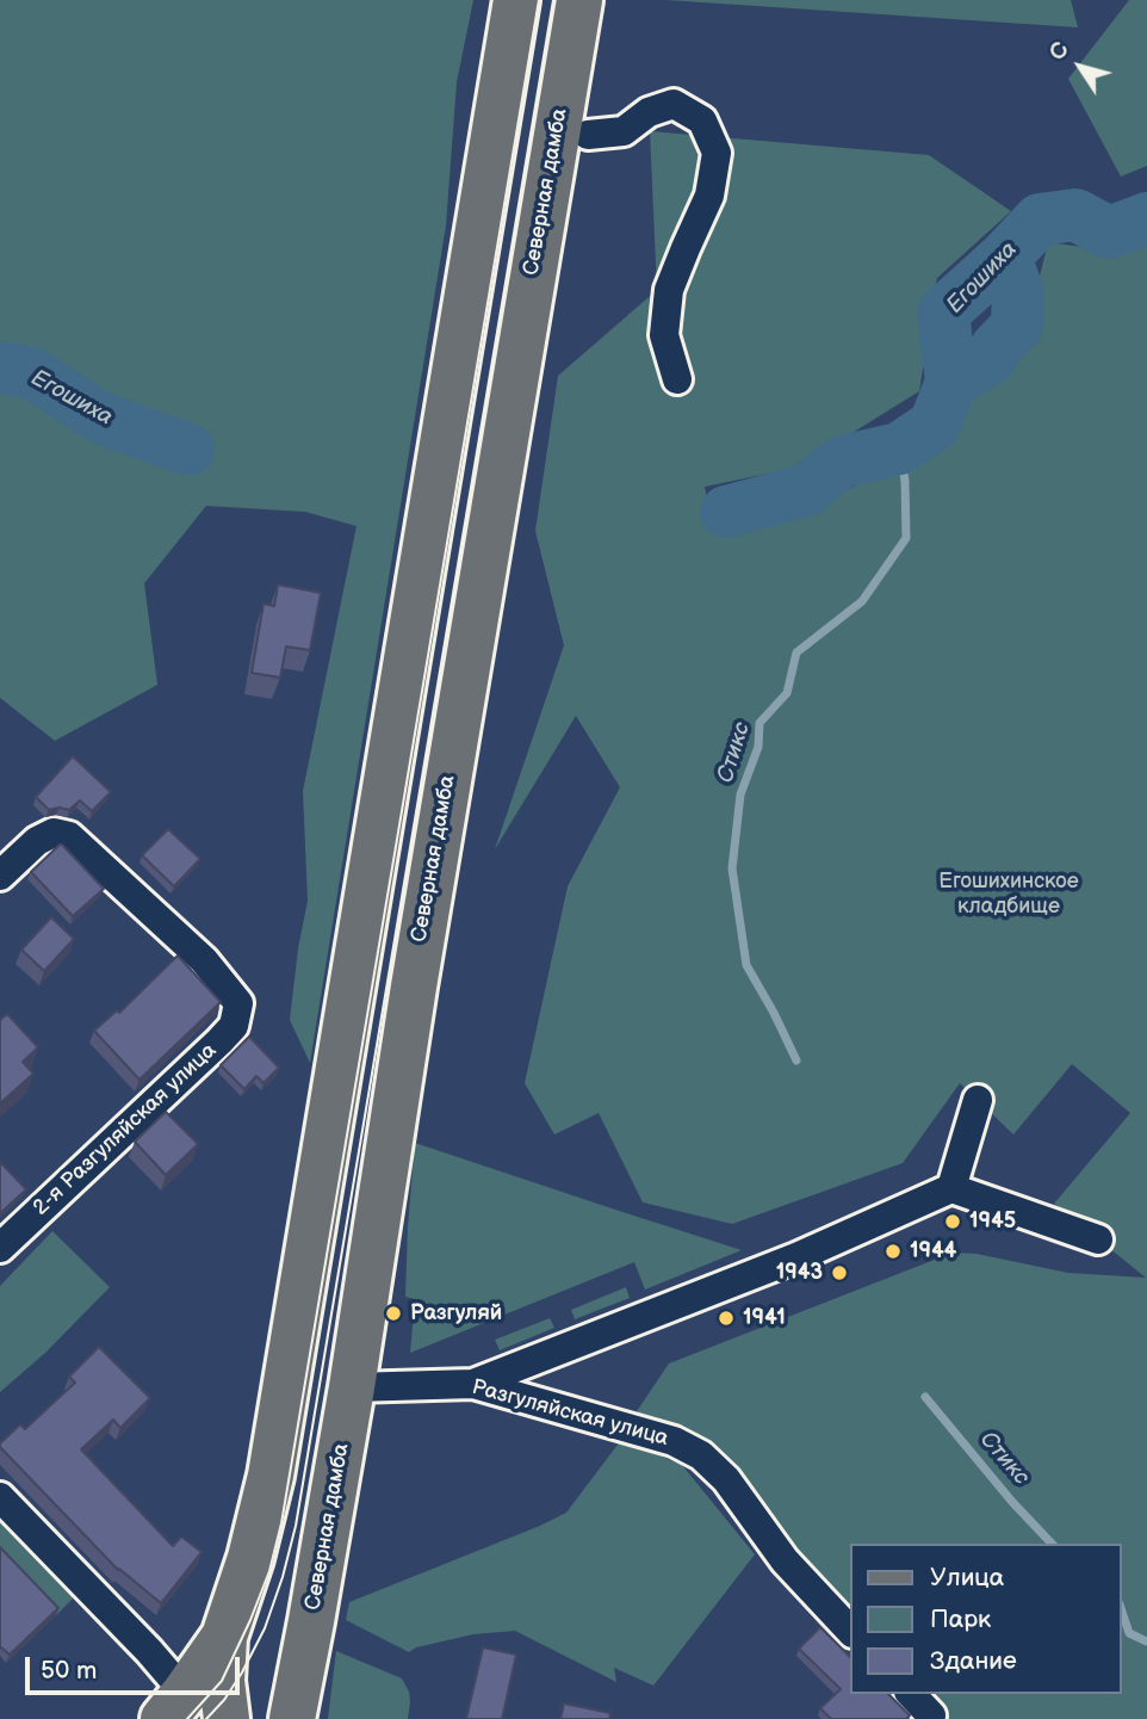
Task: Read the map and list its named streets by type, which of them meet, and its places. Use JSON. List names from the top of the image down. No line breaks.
{"streets":{"main road":["Северная дамба"],"street":["2-я Разгуляйская улица","Разгуляйская улица"]},"crossings":[["Северная дамба","Разгуляйская улица"]],"water":["Егошиха","Стикс"],"parks":["Егошихинское кладбище"],"places":["1945","1944","1943","Разгуляй","1941"],"legend":["Улица","Парк","Здание"],"scale_bar":"50 m","north":"top left"}
